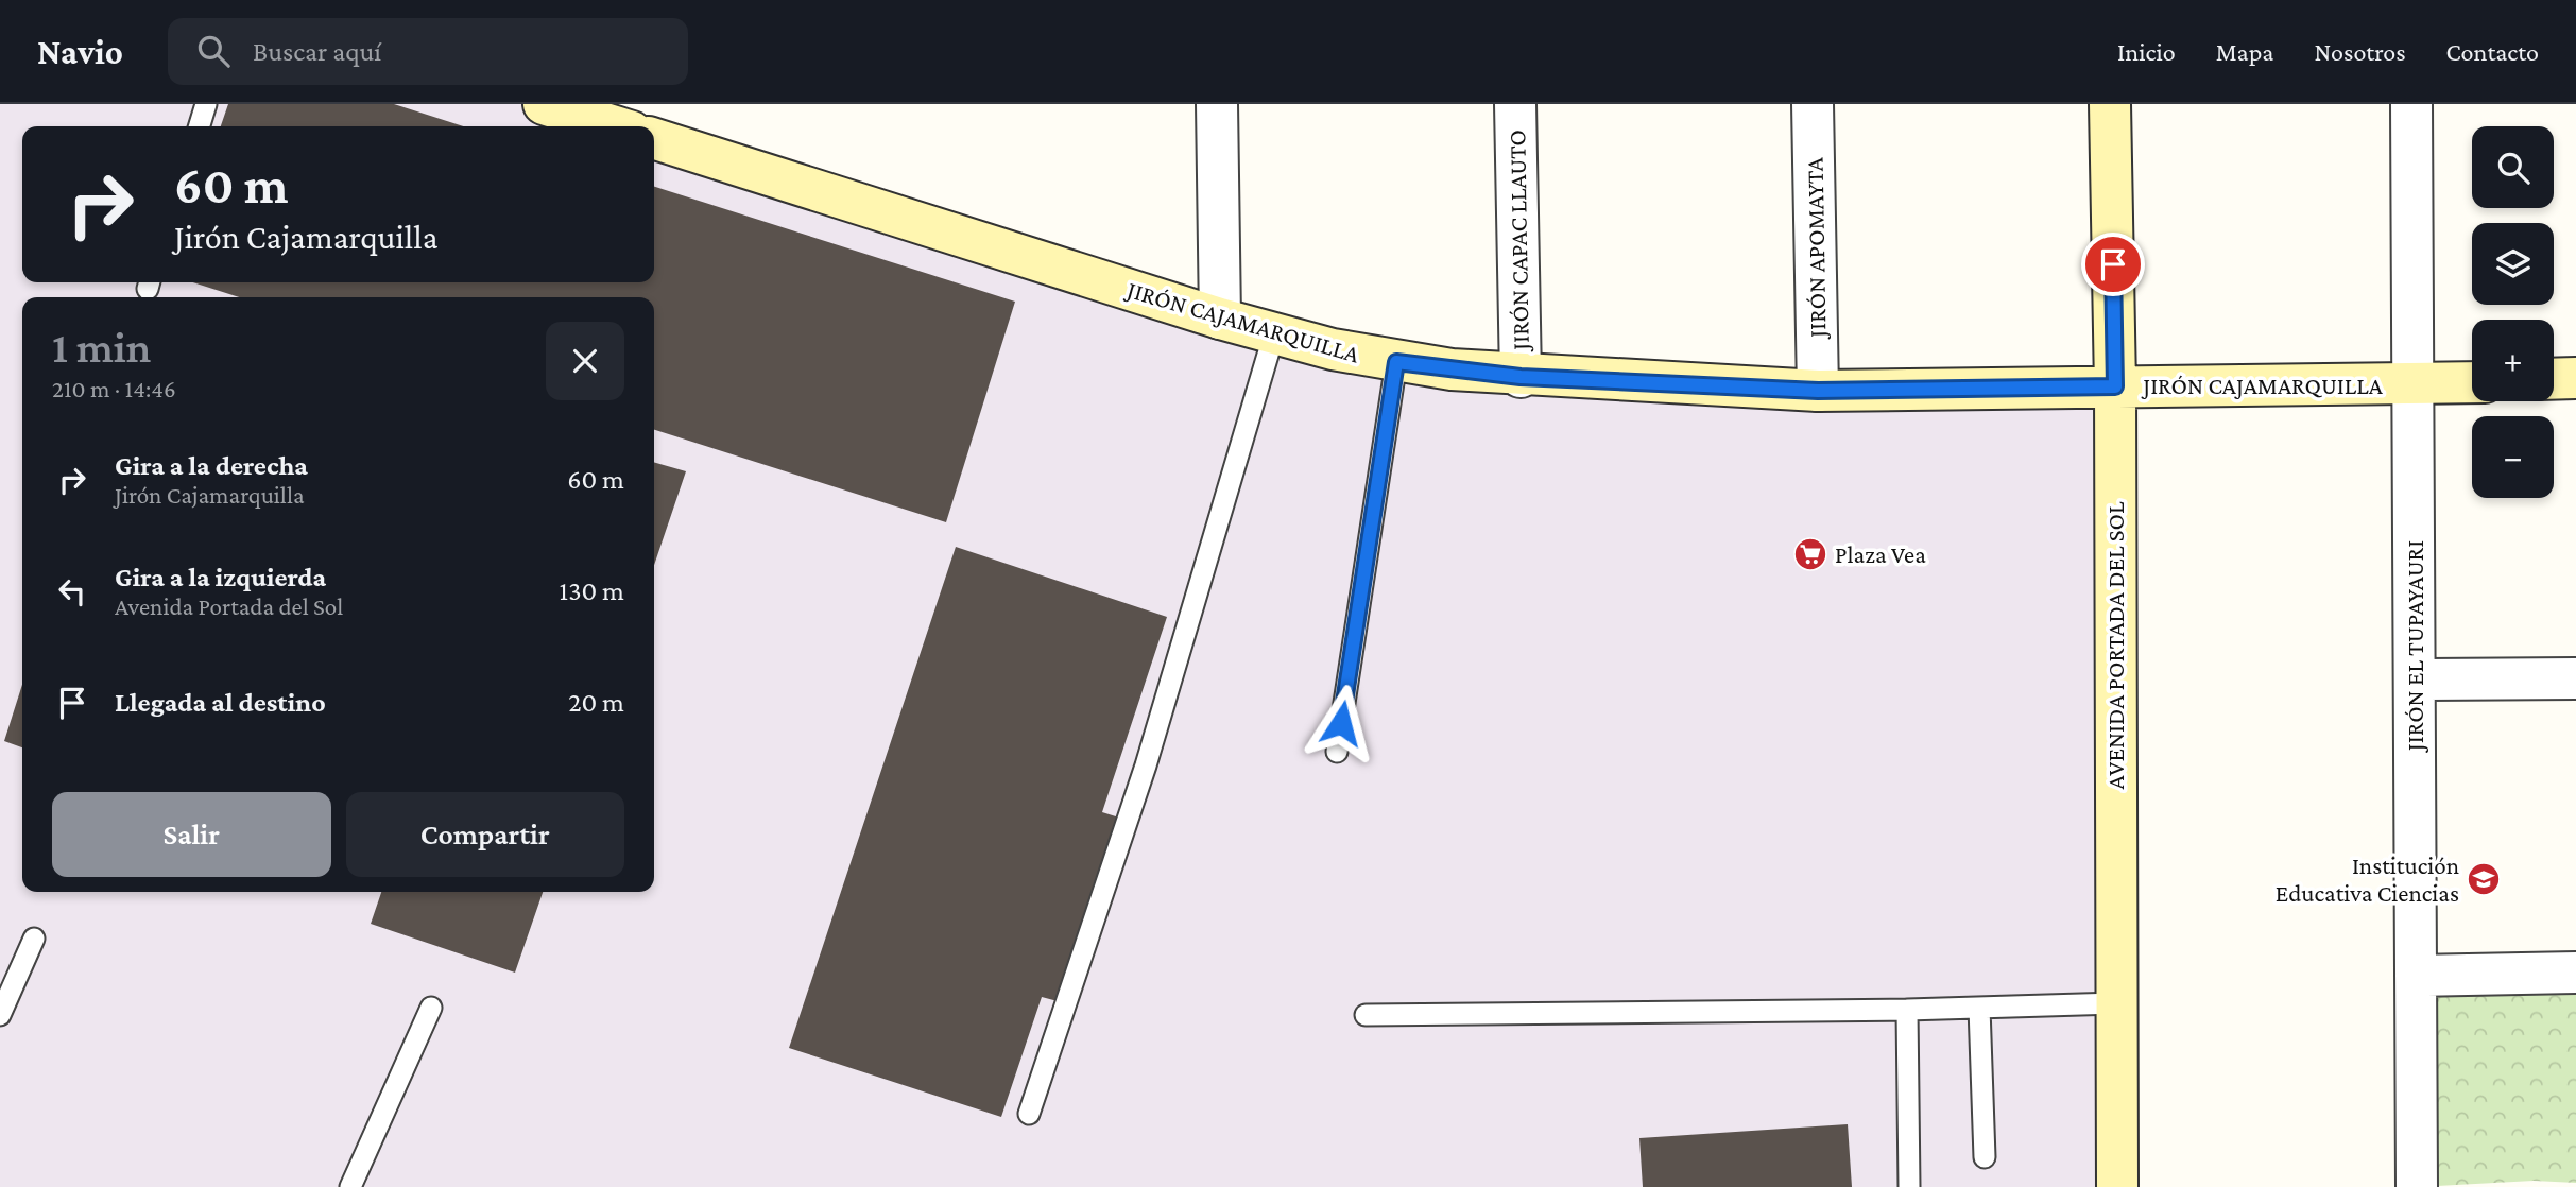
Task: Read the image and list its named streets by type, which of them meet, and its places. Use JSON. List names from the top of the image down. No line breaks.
{"streets":{"street":["JIRÓN CAPAC LLAUTO","JIRÓN APOMAYTA","JIRÓN CAJAMARQUILLA","AVENIDA PORTADA DEL SOL","JIRÓN EL TUPAYAURI"]},"crossings":[["JIRÓN CAPAC LLAUTO","JIRÓN CAJAMARQUILLA"],["JIRÓN APOMAYTA","JIRÓN CAJAMARQUILLA"],["JIRÓN CAJAMARQUILLA","AVENIDA PORTADA DEL SOL"],["JIRÓN CAJAMARQUILLA","JIRÓN EL TUPAYAURI"]],"places":{"supermarket":["Plaza Vea"],"school or university":["Institución Educativa Ciencias"]},"page":{"header":"Navio","search":"Buscar aquí","nav":["Inicio","Mapa","Nosotros","Contacto"],"map_buttons":["+","−"],"turn":["60 m","Jirón Cajamarquilla"],"heading":["1 min","210 m · 14:46"],"list":[{"name":"Gira a la derecha","note":"Jirón Cajamarquilla","value":"60 m"},{"name":"Gira a la izquierda","note":"Avenida Portada del Sol","value":"130 m"},{"name":"Llegada al destino","value":"20 m"}],"buttons":["Salir","Compartir"]}}
